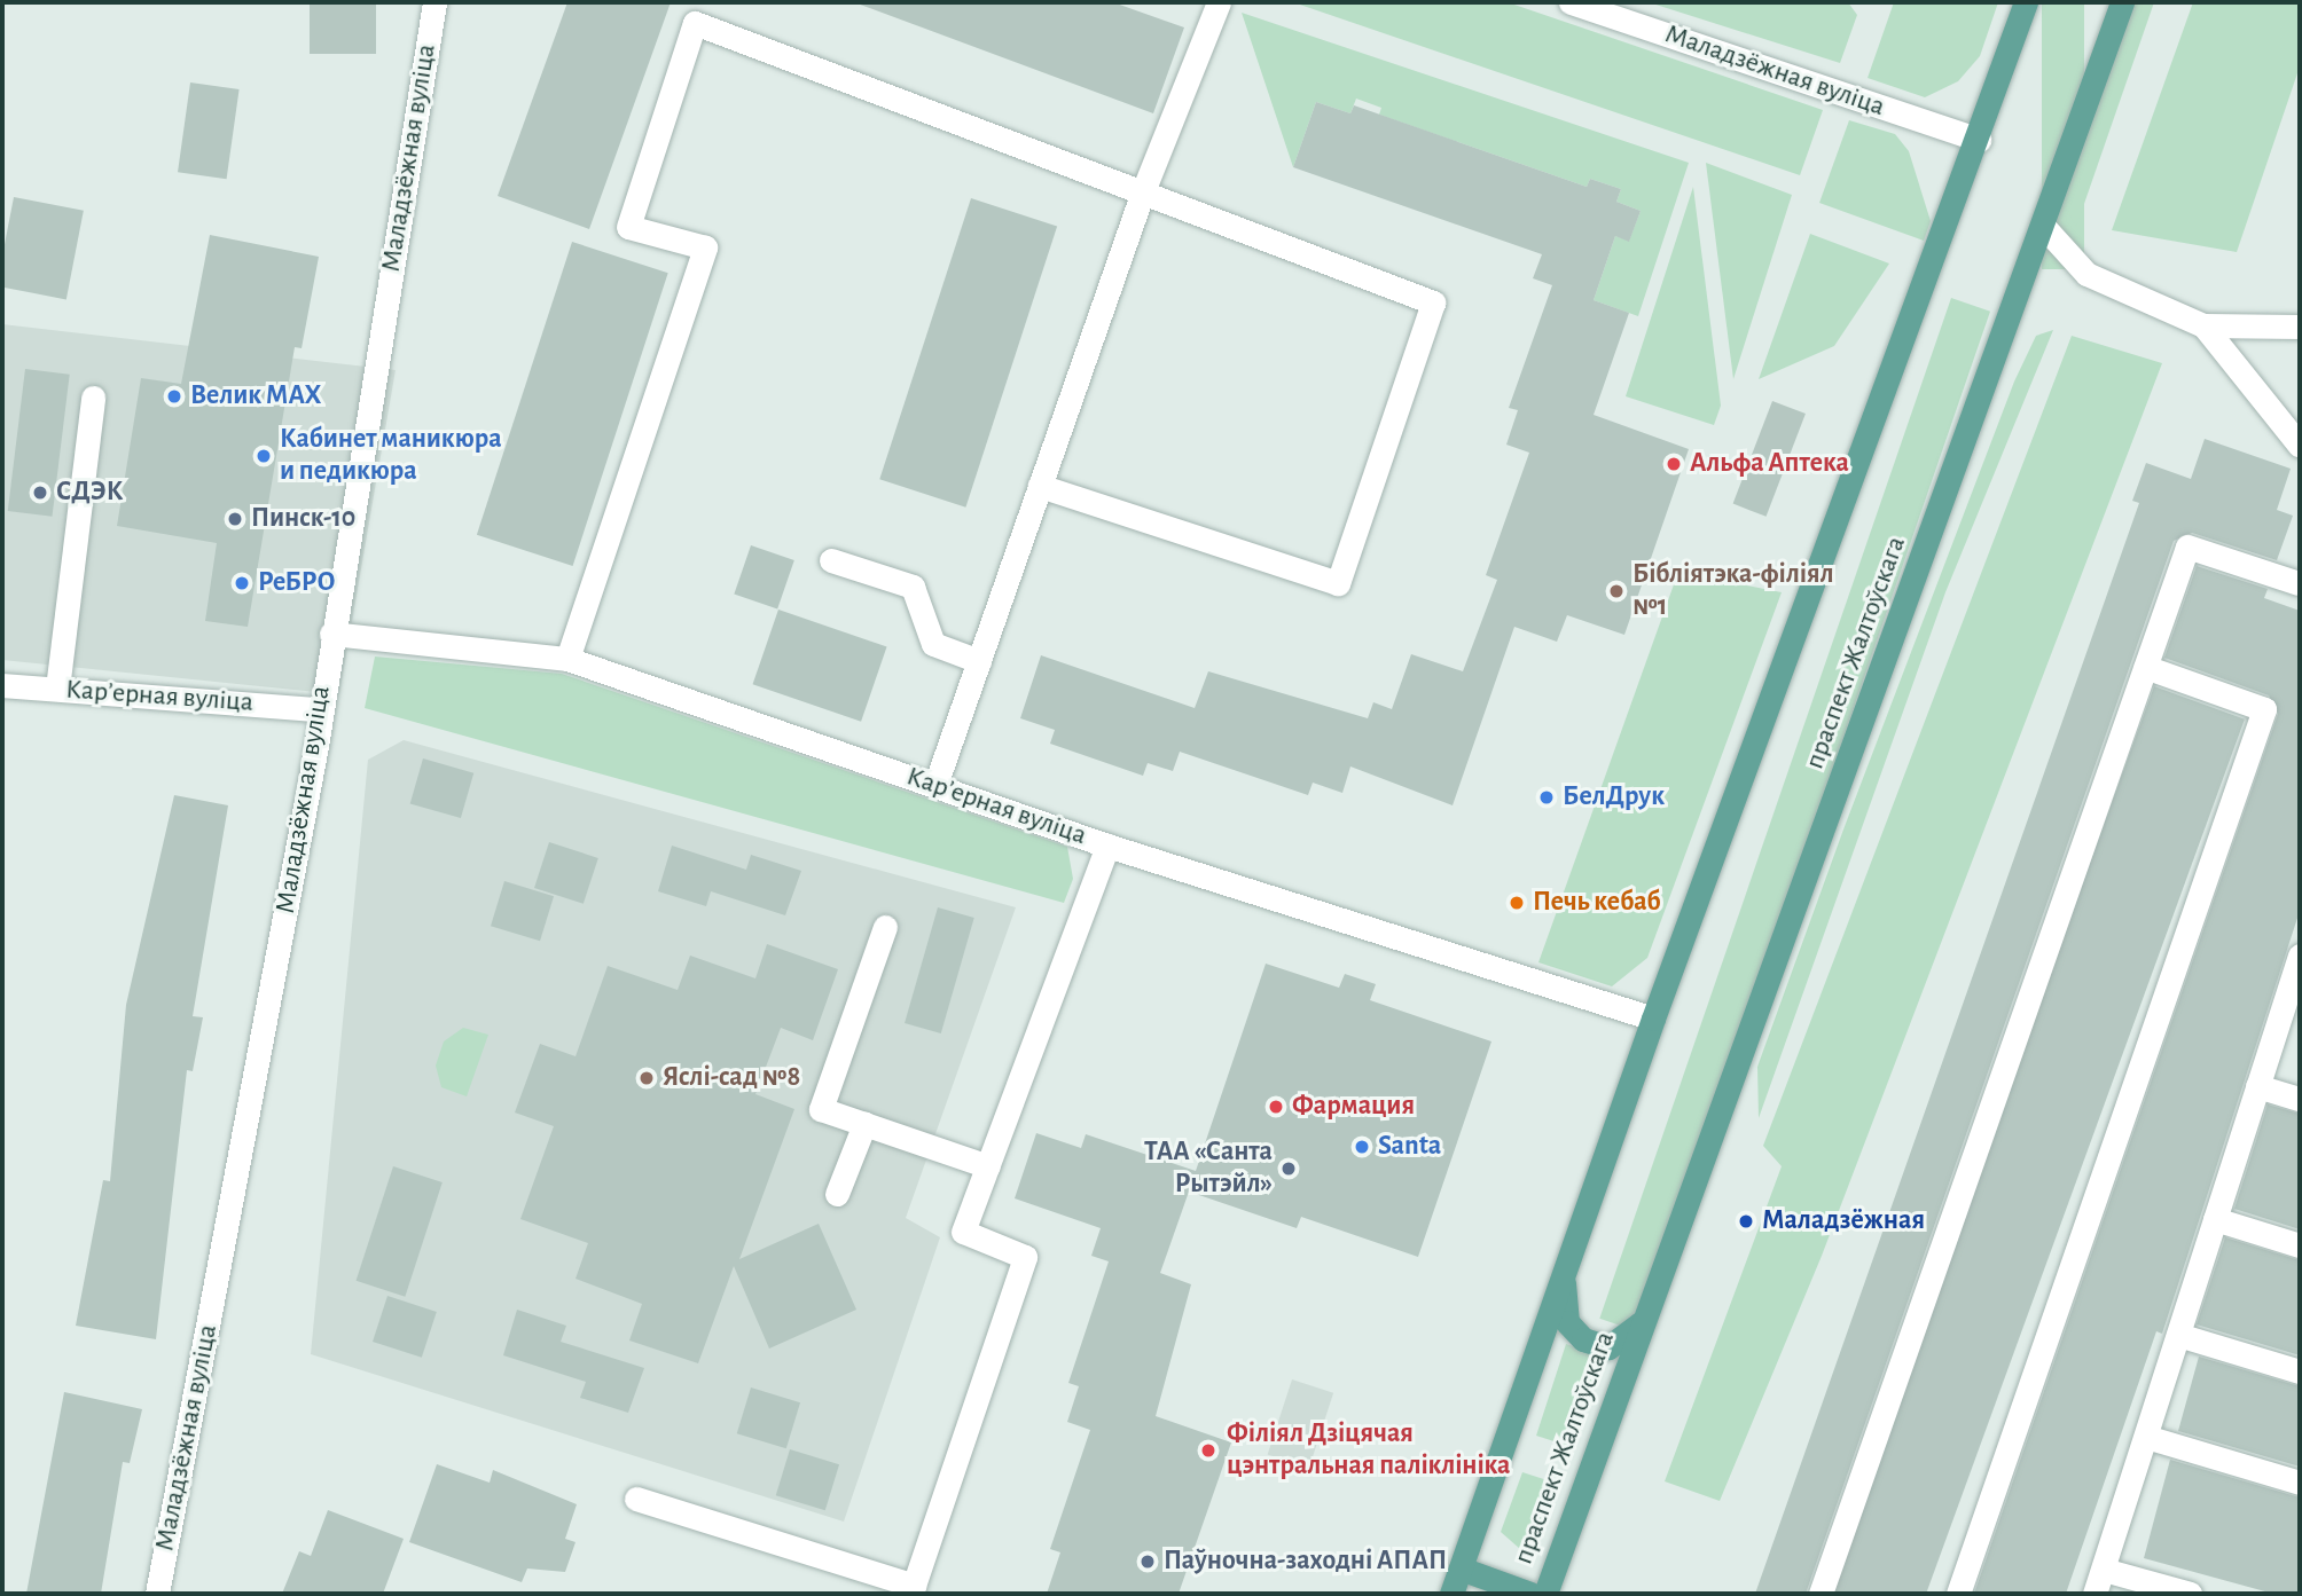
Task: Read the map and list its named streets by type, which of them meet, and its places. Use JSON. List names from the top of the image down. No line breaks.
{"streets":{"main road":["праспект Жалтоўскага"],"street":["Маладзёжная вуліца","Карʼерная вуліца"]},"crossings":[["Маладзёжная вуліца","праспект Жалтоўскага"],["Маладзёжная вуліца","Карʼерная вуліца"],["праспект Жалтоўскага","Карʼерная вуліца"]],"places":["Велик МАХ","Кабинет маникюра и педикюра","Альфа Аптека","СДЭК","Пинск-10","РеБРО","Бібліятэка-філіял №1","БелДрук","Печь кебаб","Яслі-сад №8","Фармация","Santa","ТАА «Санта Рытэйл»","Маладзёжная","Філіял Дзіцячая цэнтральная паліклініка","Паўночна-заходні АПАП"]}
